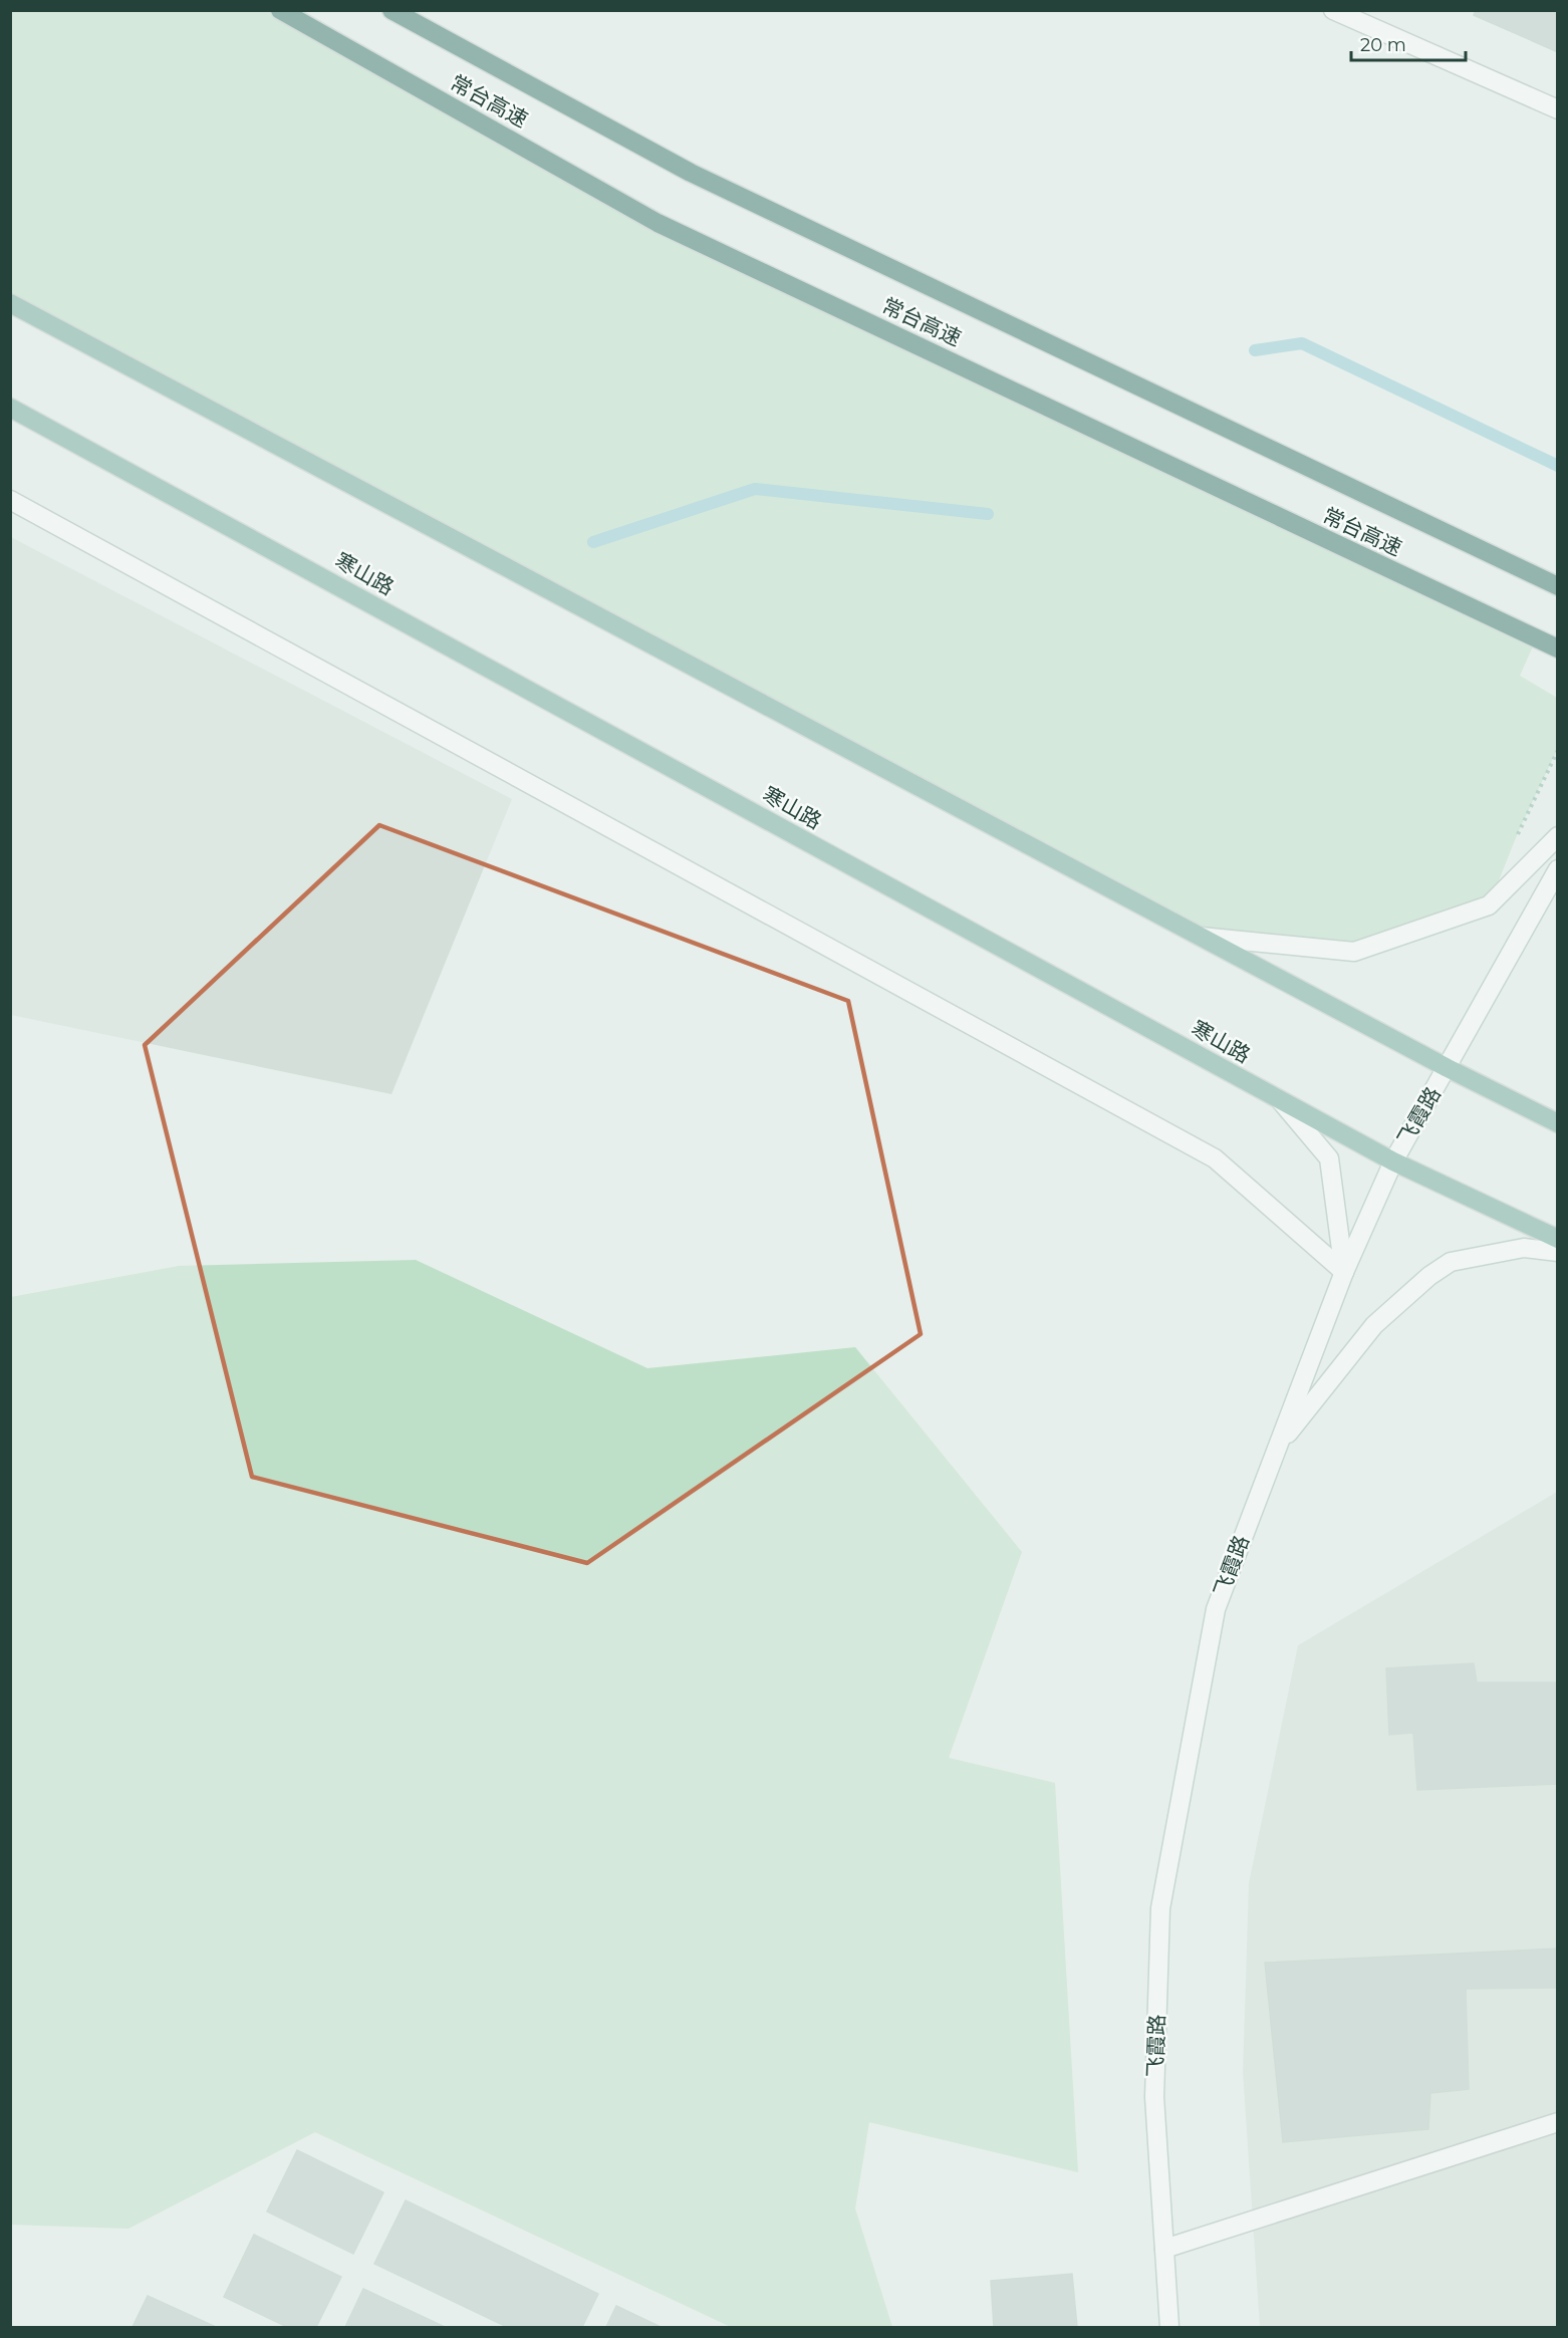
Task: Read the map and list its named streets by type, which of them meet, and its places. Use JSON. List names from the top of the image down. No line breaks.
{"streets":{"highway":["常台高速"],"main road":["寒山路","飞霞路"]},"crossings":[["寒山路","飞霞路"]],"scale_bar":"20 m"}
